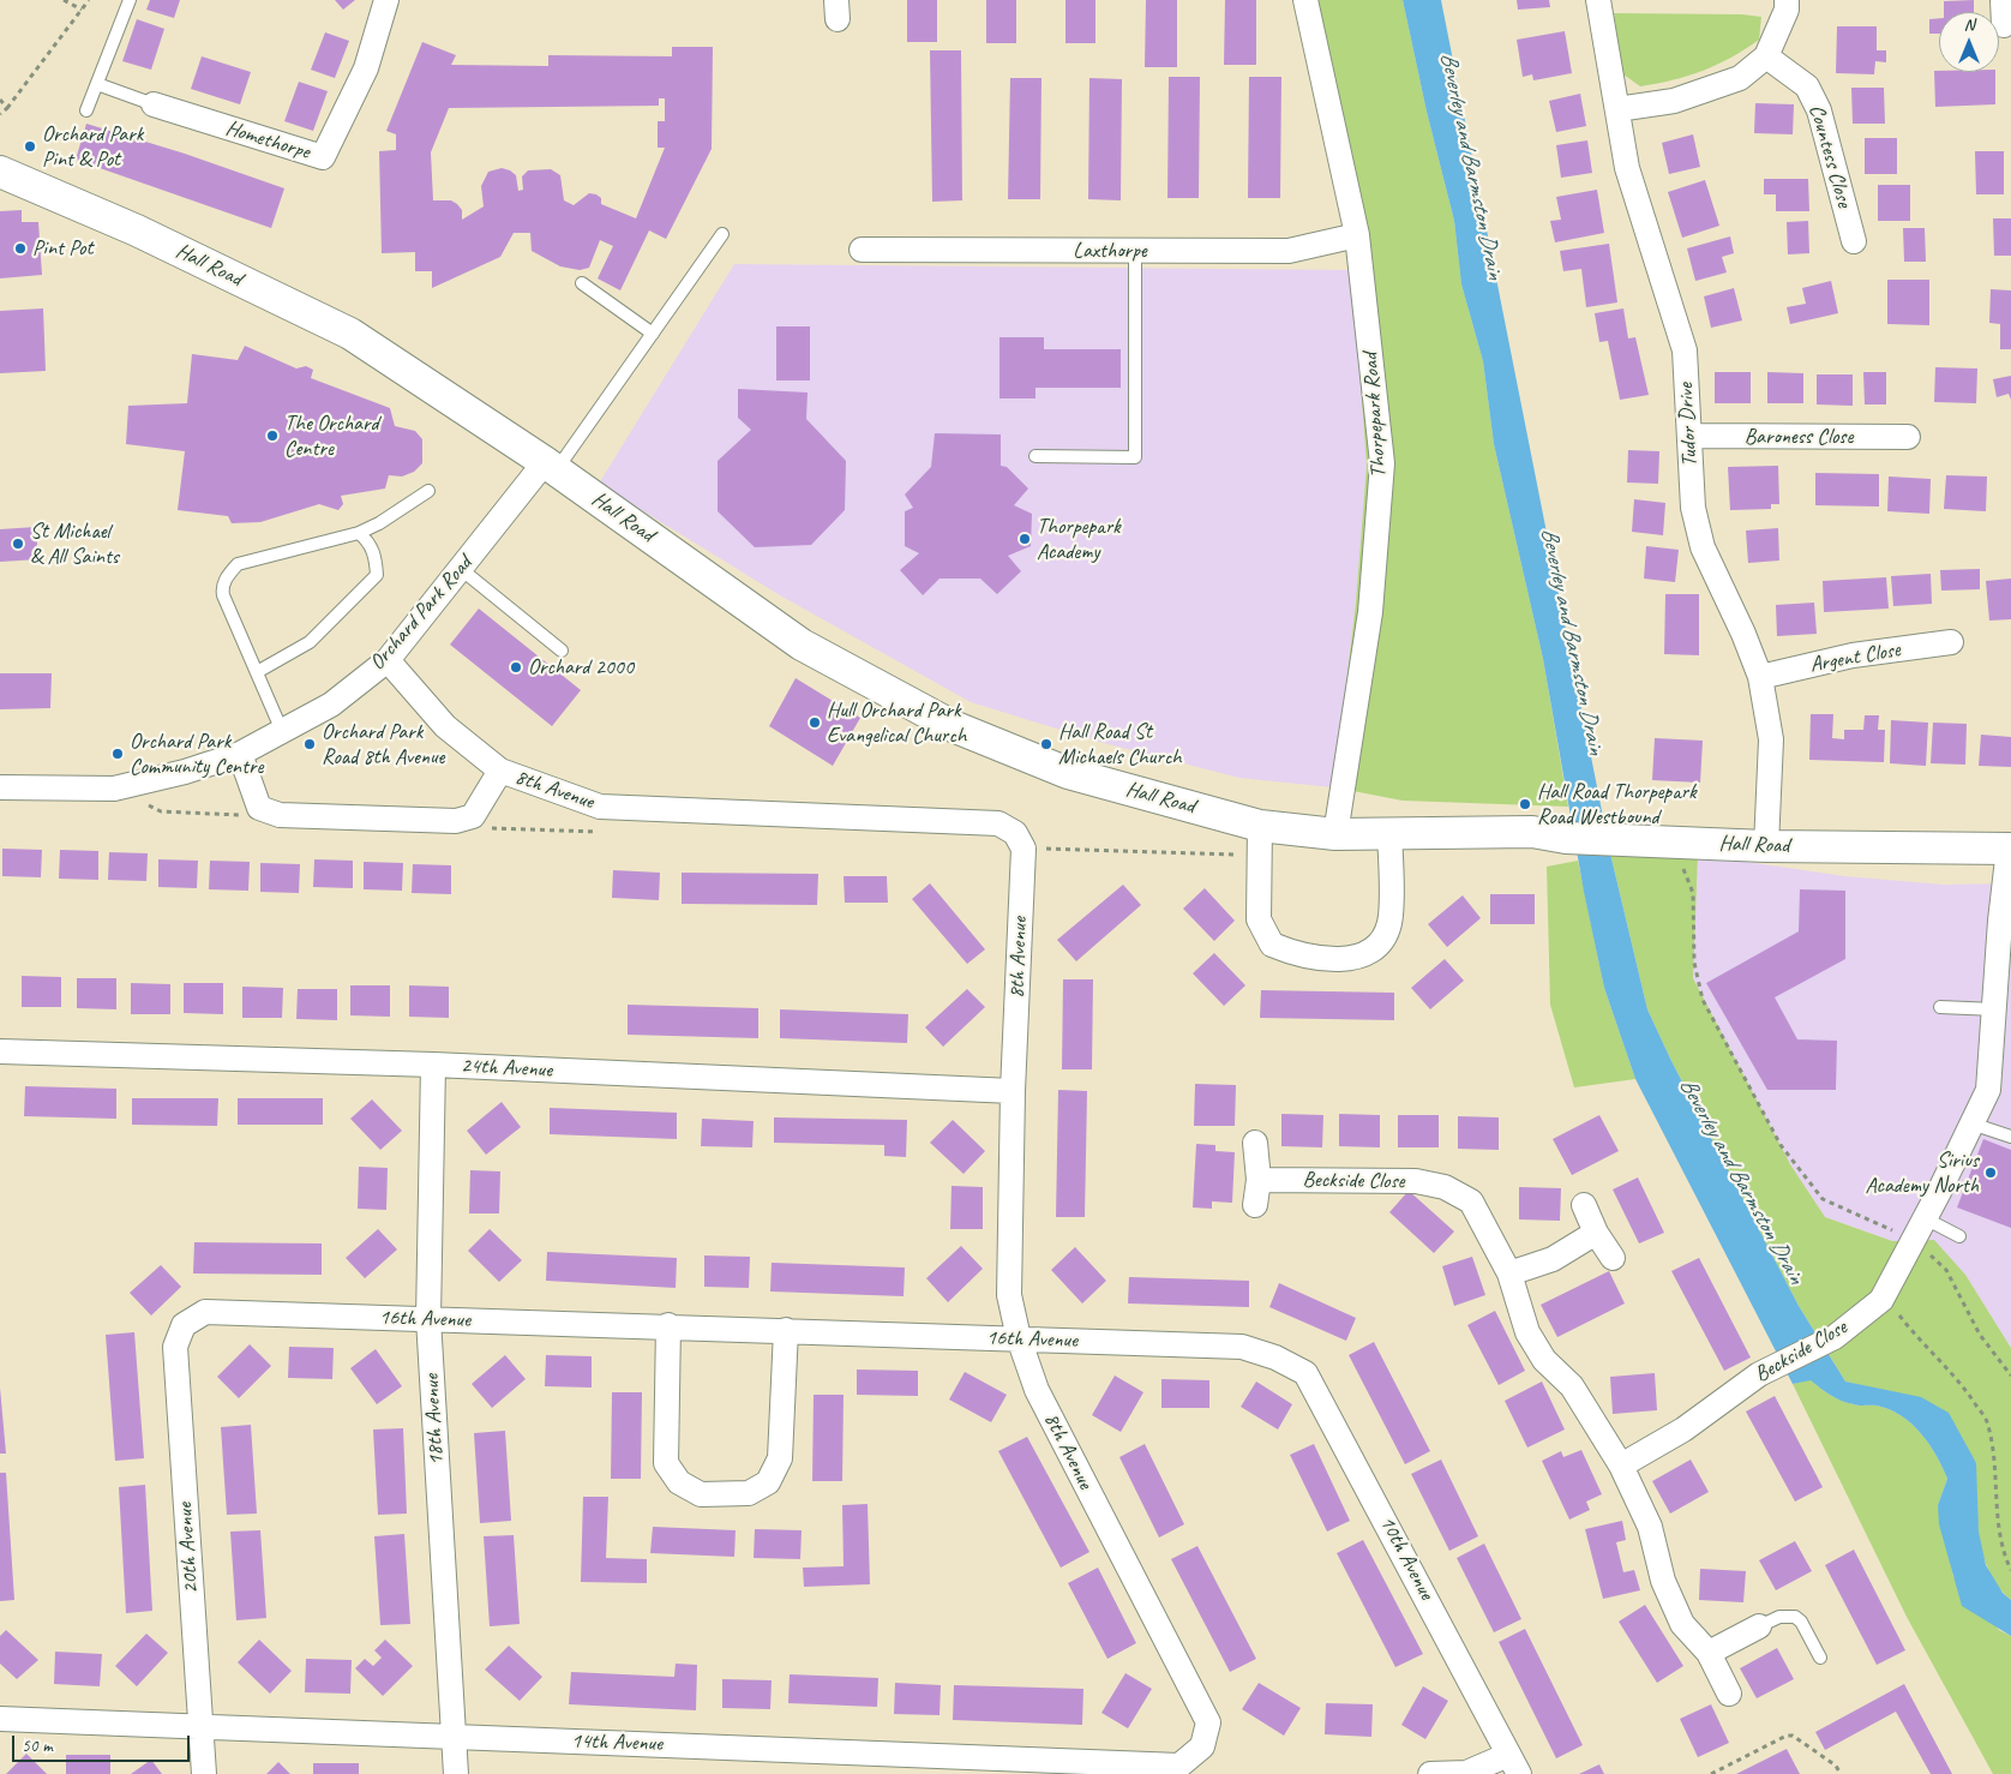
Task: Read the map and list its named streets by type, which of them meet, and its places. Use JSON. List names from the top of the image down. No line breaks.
{"streets":{"street":["Homethorpe","Countess Close","Laxthorpe","Hall Road","Thorpepark Road","Tudor Drive","Baroness Close","Orchard Park Road","Argent Close","8th Avenue","24th Avenue","Beckside Close","16th Avenue","18th Avenue","20th Avenue","10th Avenue","14th Avenue"]},"crossings":[["Laxthorpe","Thorpepark Road"],["Hall Road","Thorpepark Road"],["Hall Road","Tudor Drive"],["Hall Road","Orchard Park Road"],["Hall Road","Beckside Close"],["Tudor Drive","Baroness Close"],["Tudor Drive","Argent Close"],["Orchard Park Road","8th Avenue"],["8th Avenue","24th Avenue"],["8th Avenue","16th Avenue"],["8th Avenue","14th Avenue"],["24th Avenue","18th Avenue"],["16th Avenue","18th Avenue"],["16th Avenue","20th Avenue"],["16th Avenue","10th Avenue"],["18th Avenue","14th Avenue"],["20th Avenue","14th Avenue"]],"water":["Beverley and Barmston Drain"],"places":["Orchard Park Pint & Pot","Pint Pot","The Orchard Centre","Thorpepark Academy","St Michael & All Saints","Orchard 2000","Hull Orchard Park Evangelical Church","Orchard Park Road 8th Avenue","Hall Road St Michaels Church","Orchard Park Community Centre","Hall Road Thorpepark Road Westbound","Sirius Academy North"],"scale_bar":"50 m","north":"top"}
